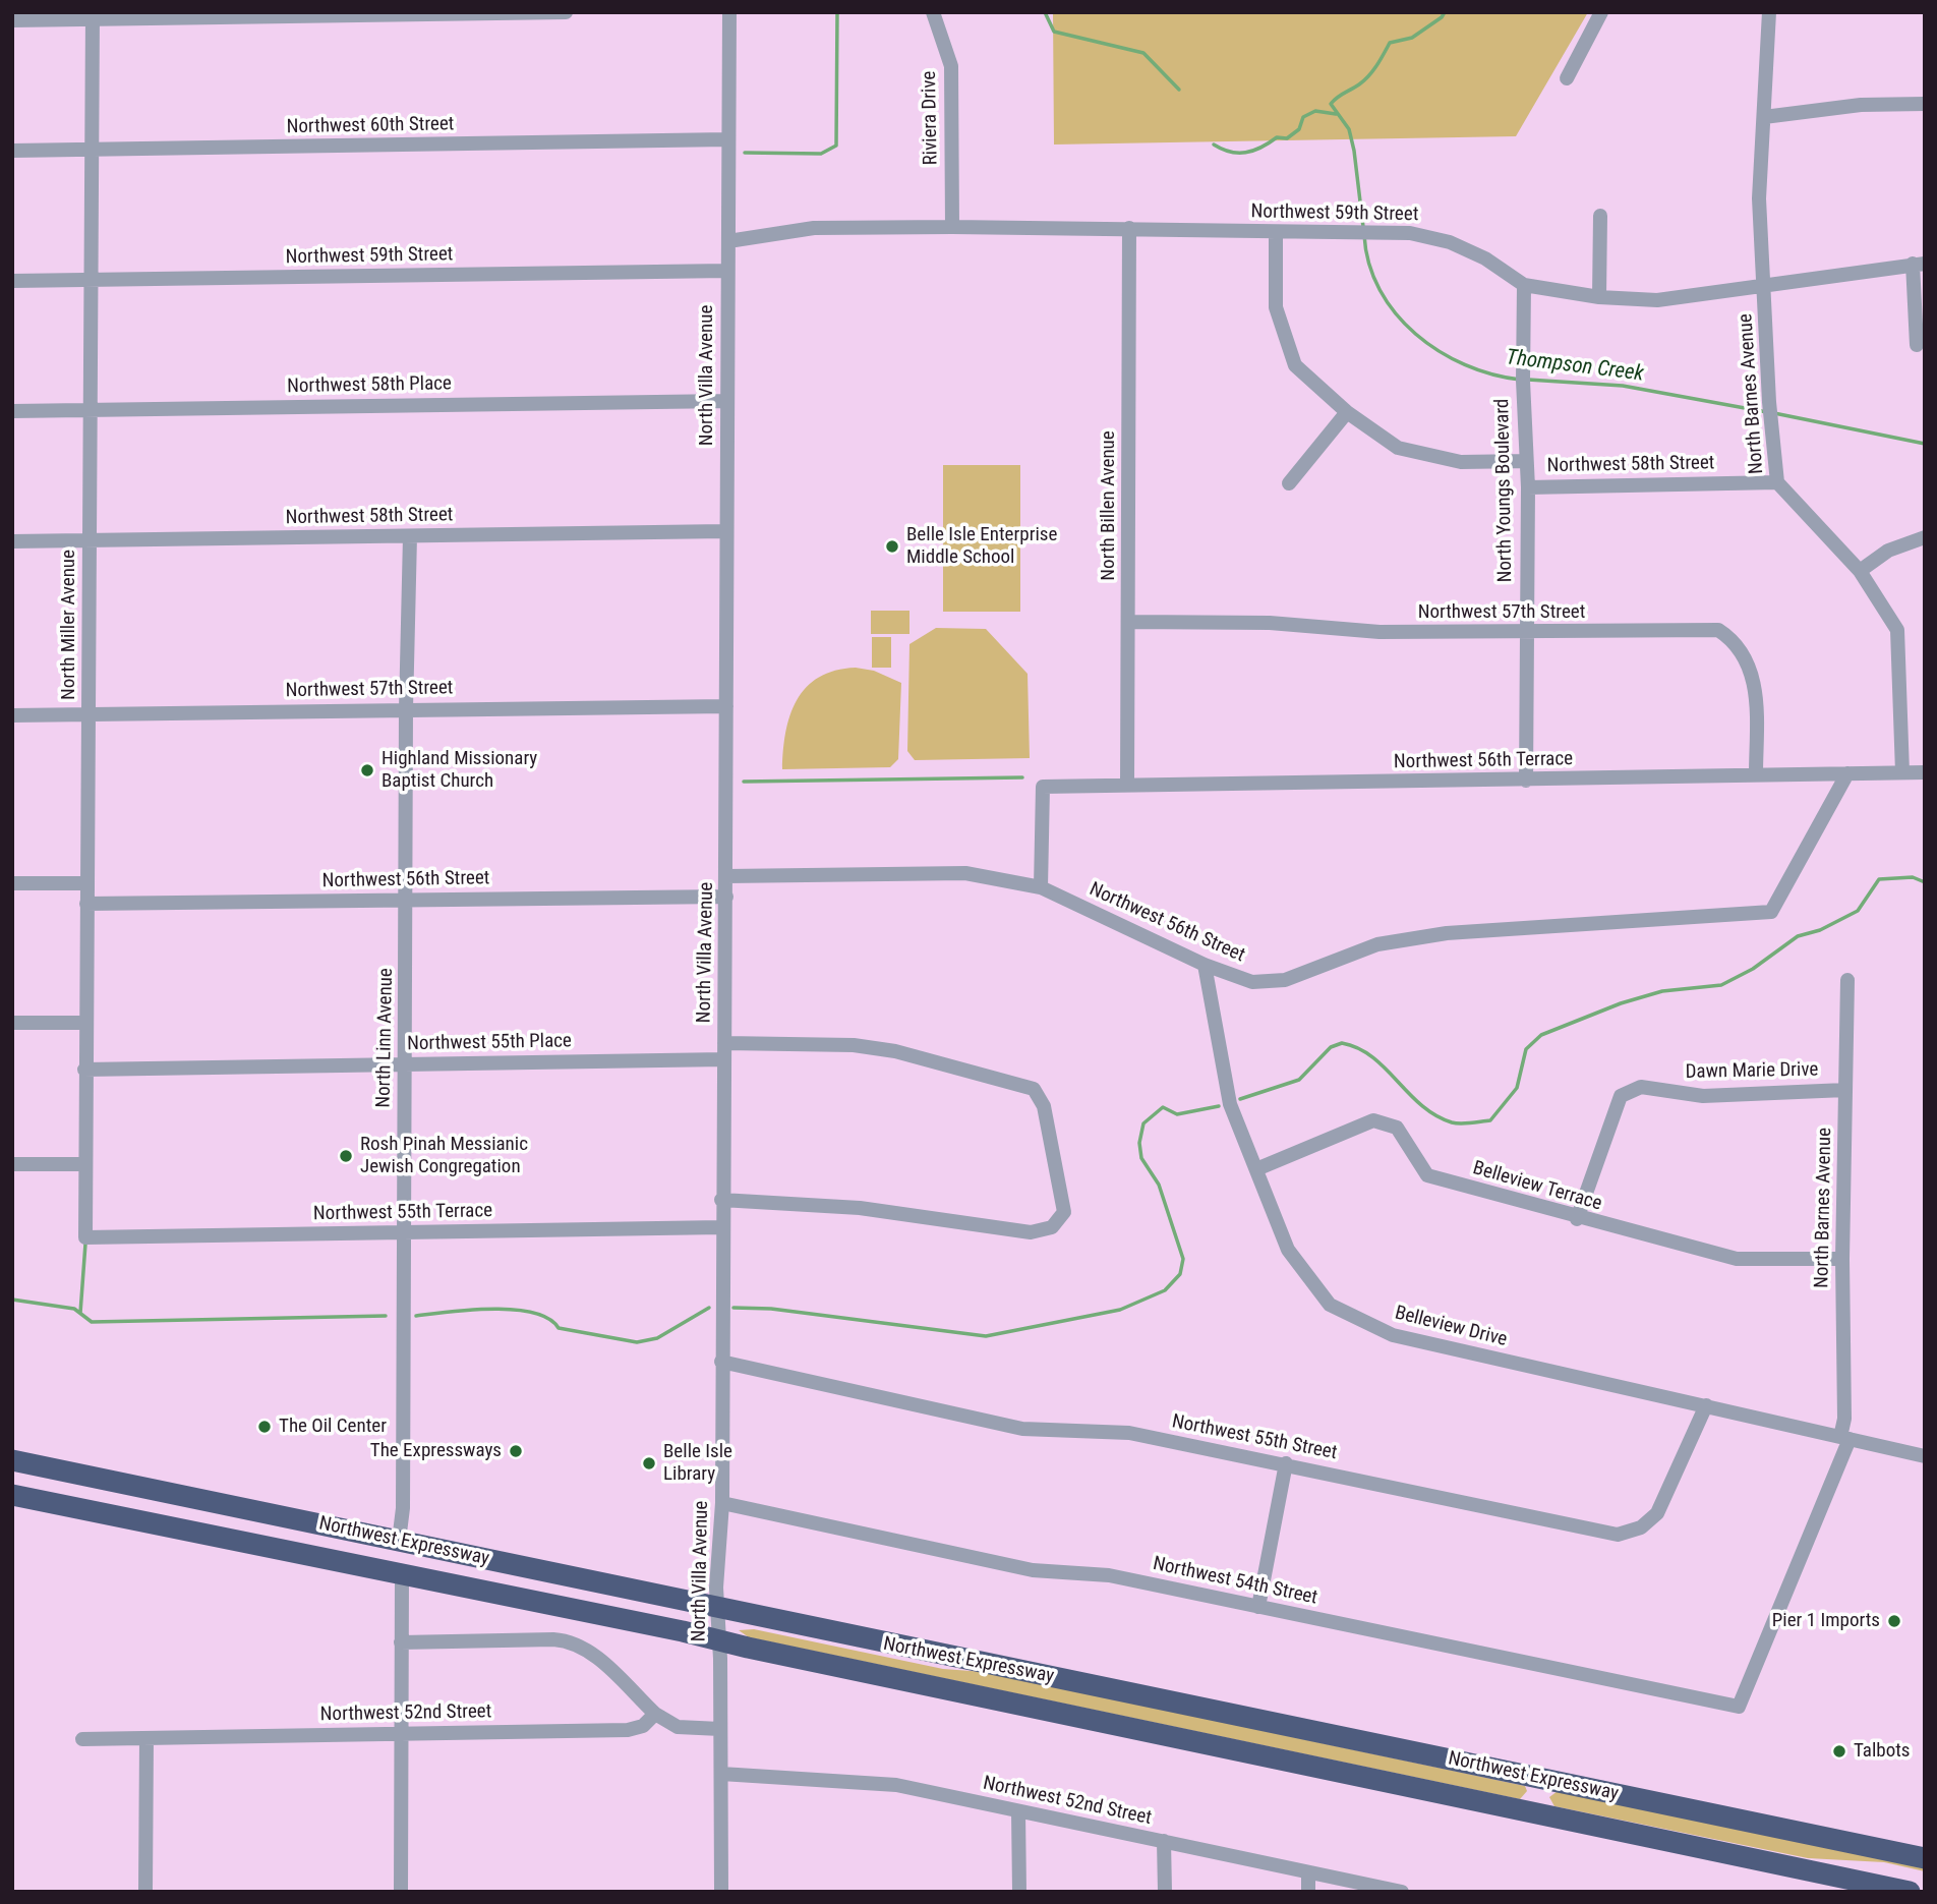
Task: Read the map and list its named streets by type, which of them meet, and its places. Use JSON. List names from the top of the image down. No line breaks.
{"streets":{"highway":["Northwest Expressway"],"street":["Riviera Drive","Northwest 60th Street","Northwest 59th Street","North Villa Avenue","Northwest 58th Place","North Barnes Avenue","Northwest 58th Street","North Youngs Boulevard","North Billen Avenue","Northwest 57th Street","North Miller Avenue","Northwest 56th Terrace","Northwest 56th Street","North Linn Avenue","Northwest 55th Place","Dawn Marie Drive","Belleview Terrace","Northwest 55th Terrace","Belleview Drive","Northwest 55th Street","Northwest 54th Street","Northwest 52nd Street"]},"crossings":[["Riviera Drive","Northwest 59th Street"],["Northwest 60th Street","North Villa Avenue"],["Northwest 60th Street","North Miller Avenue"],["Northwest 59th Street","North Villa Avenue"],["Northwest 59th Street","North Barnes Avenue"],["Northwest 59th Street","Northwest 58th Street"],["Northwest 59th Street","North Youngs Boulevard"],["Northwest 59th Street","North Billen Avenue"],["Northwest 59th Street","North Miller Avenue"],["North Villa Avenue","Northwest 58th Place"],["North Villa Avenue","Northwest 58th Street"],["North Villa Avenue","Northwest 57th Street"],["North Villa Avenue","Northwest 56th Street"],["North Villa Avenue","Northwest 55th Place"],["North Villa Avenue","Northwest 55th Terrace"],["North Villa Avenue","Northwest 55th Street"],["North Villa Avenue","Northwest Expressway"],["North Villa Avenue","Northwest 54th Street"],["North Villa Avenue","Northwest 52nd Street"],["Northwest 58th Place","North Miller Avenue"],["North Barnes Avenue","Northwest 58th Street"],["North Barnes Avenue","Northwest 56th Terrace"],["North Barnes Avenue","Dawn Marie Drive"],["North Barnes Avenue","Belleview Terrace"],["North Barnes Avenue","Belleview Drive"],["North Barnes Avenue","Northwest 54th Street"],["Northwest 58th Street","North Youngs Boulevard"],["Northwest 58th Street","North Miller Avenue"],["Northwest 58th Street","North Linn Avenue"],["North Youngs Boulevard","Northwest 57th Street"],["North Youngs Boulevard","Northwest 56th Terrace"],["North Billen Avenue","Northwest 57th Street"],["North Billen Avenue","Northwest 56th Terrace"],["Northwest 57th Street","North Miller Avenue"],["Northwest 57th Street","Northwest 56th Terrace"],["Northwest 57th Street","North Linn Avenue"],["North Miller Avenue","Northwest 56th Street"],["North Miller Avenue","Northwest 55th Place"],["North Miller Avenue","Northwest 55th Terrace"],["Northwest 56th Terrace","Northwest 56th Street"],["Northwest 56th Street","North Linn Avenue"],["Northwest 56th Street","Belleview Drive"],["North Linn Avenue","Northwest 55th Place"],["North Linn Avenue","Northwest 55th Terrace"],["North Linn Avenue","Northwest Expressway"],["Dawn Marie Drive","Belleview Terrace"],["Belleview Terrace","Belleview Drive"],["Belleview Drive","Northwest 55th Street"]],"water":["Thompson Creek"],"places":["Belle Isle Enterprise Middle School","Highland Missionary Baptist Church","Rosh Pinah Messianic Jewish Congregation","The Oil Center","The Expressways","Belle Isle Library","Pier 1 Imports","Talbots"]}
